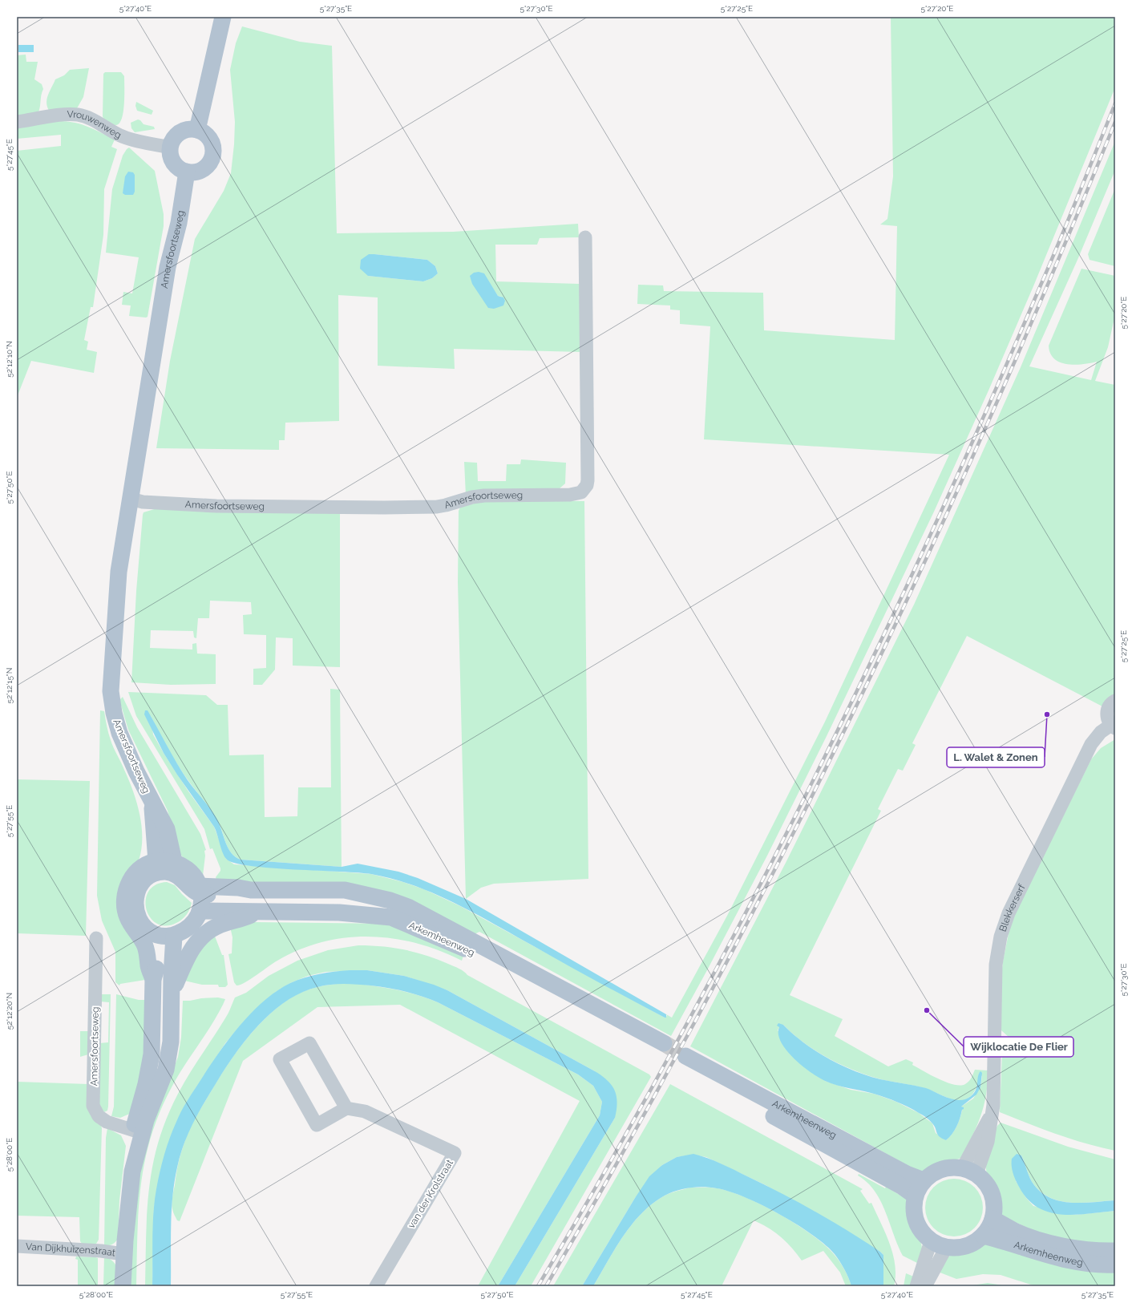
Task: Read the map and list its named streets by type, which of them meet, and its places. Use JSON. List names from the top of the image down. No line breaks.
{"streets":{"main road":["Amersfoortseweg","Arkemheenweg"],"street":["Vrouwenweg","Blekkerserf","van der Krolstraat","Van Dijkhuizenstraat"]},"crossings":[["Vrouwenweg","Amersfoortseweg"],["Amersfoortseweg","Arkemheenweg"],["Blekkerserf","Arkemheenweg"]],"places":["L. Walet & Zonen","Wijklocatie De Flier"],"coordinates":["5°27'40\"E","5°27'35\"E","5°27'30\"E","5°27'25\"E","5°27'20\"E","5°27'45\"E","52°12'10\"N","5°27'50\"E","52°12'15\"N","5°27'55\"E","52°12'20\"N","5°28'00\"E"]}
